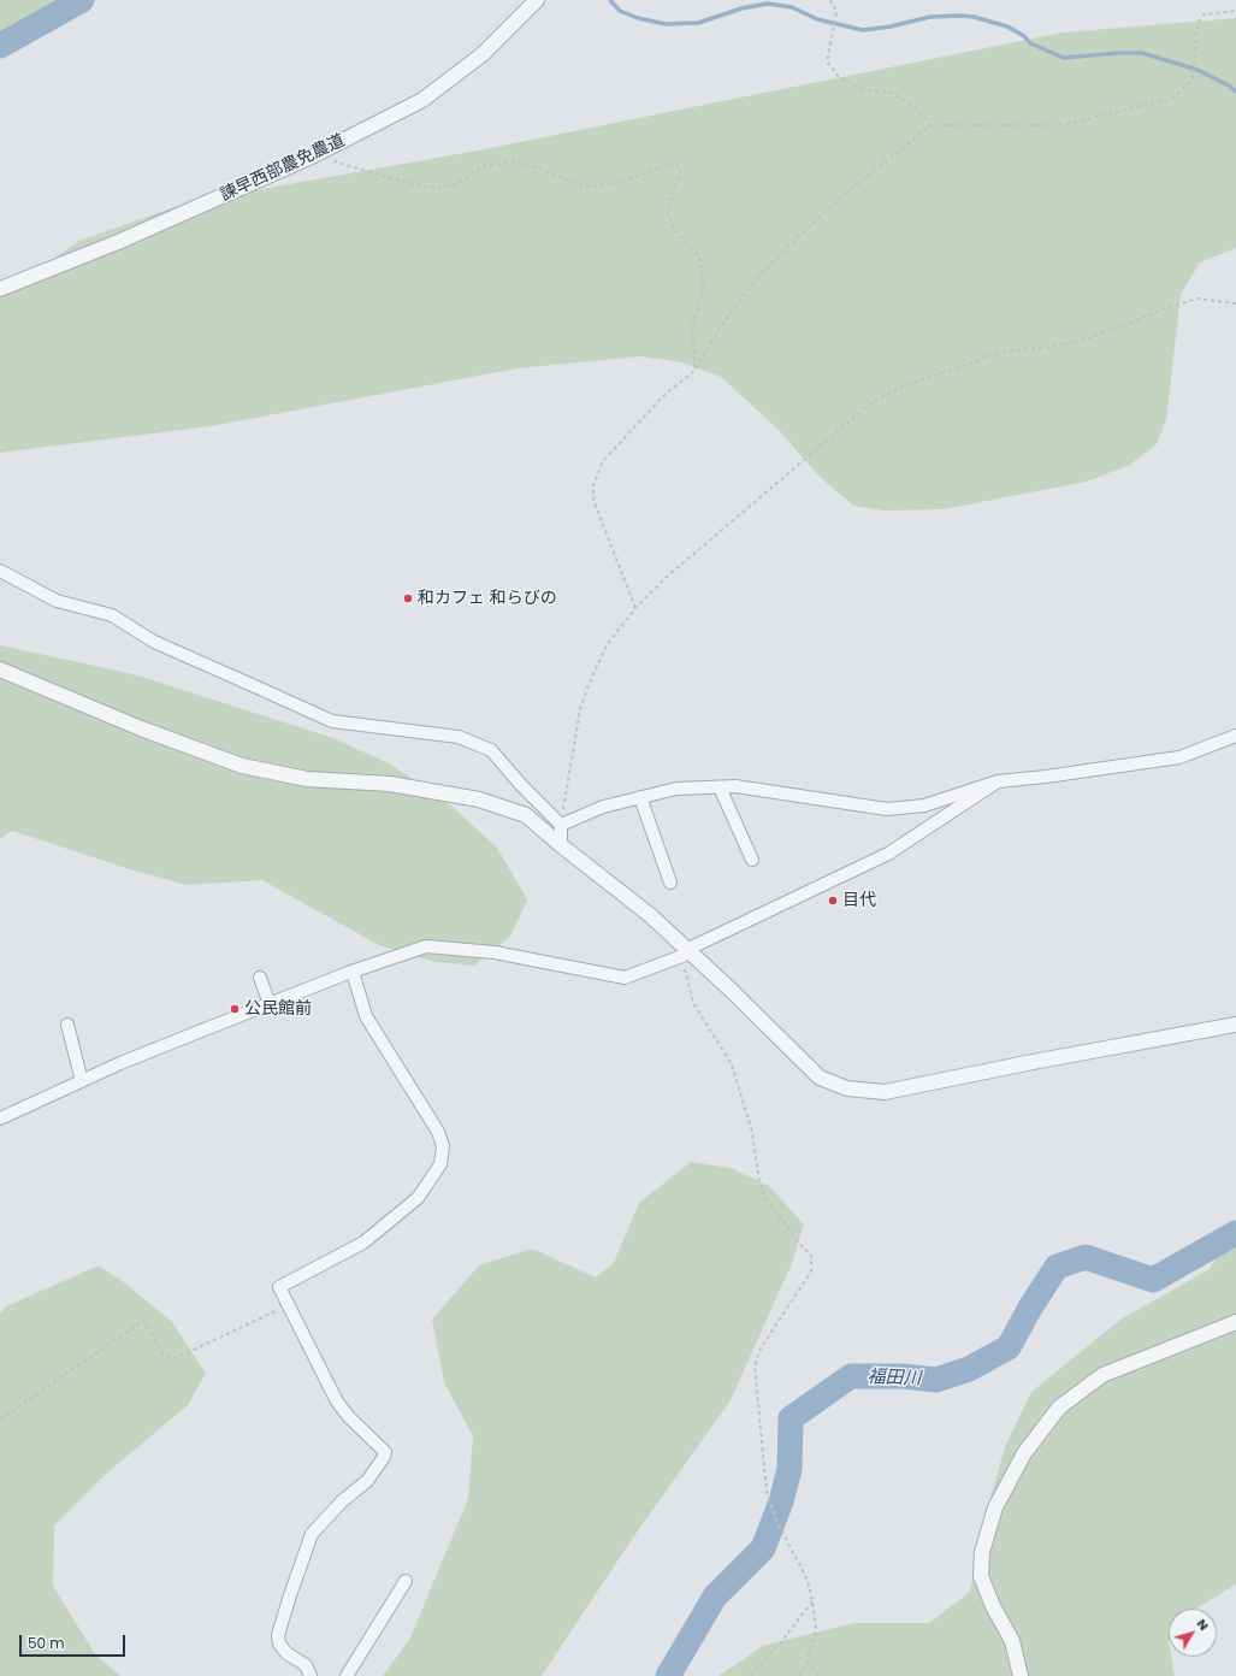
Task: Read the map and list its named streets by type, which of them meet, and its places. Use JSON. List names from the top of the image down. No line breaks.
{"streets":{"street":["諫早西部農免農道"]},"water":["福田川"],"places":["和カフェ 和らびの","目代","公民館前"],"scale_bar":"50 m","north":"top right"}
